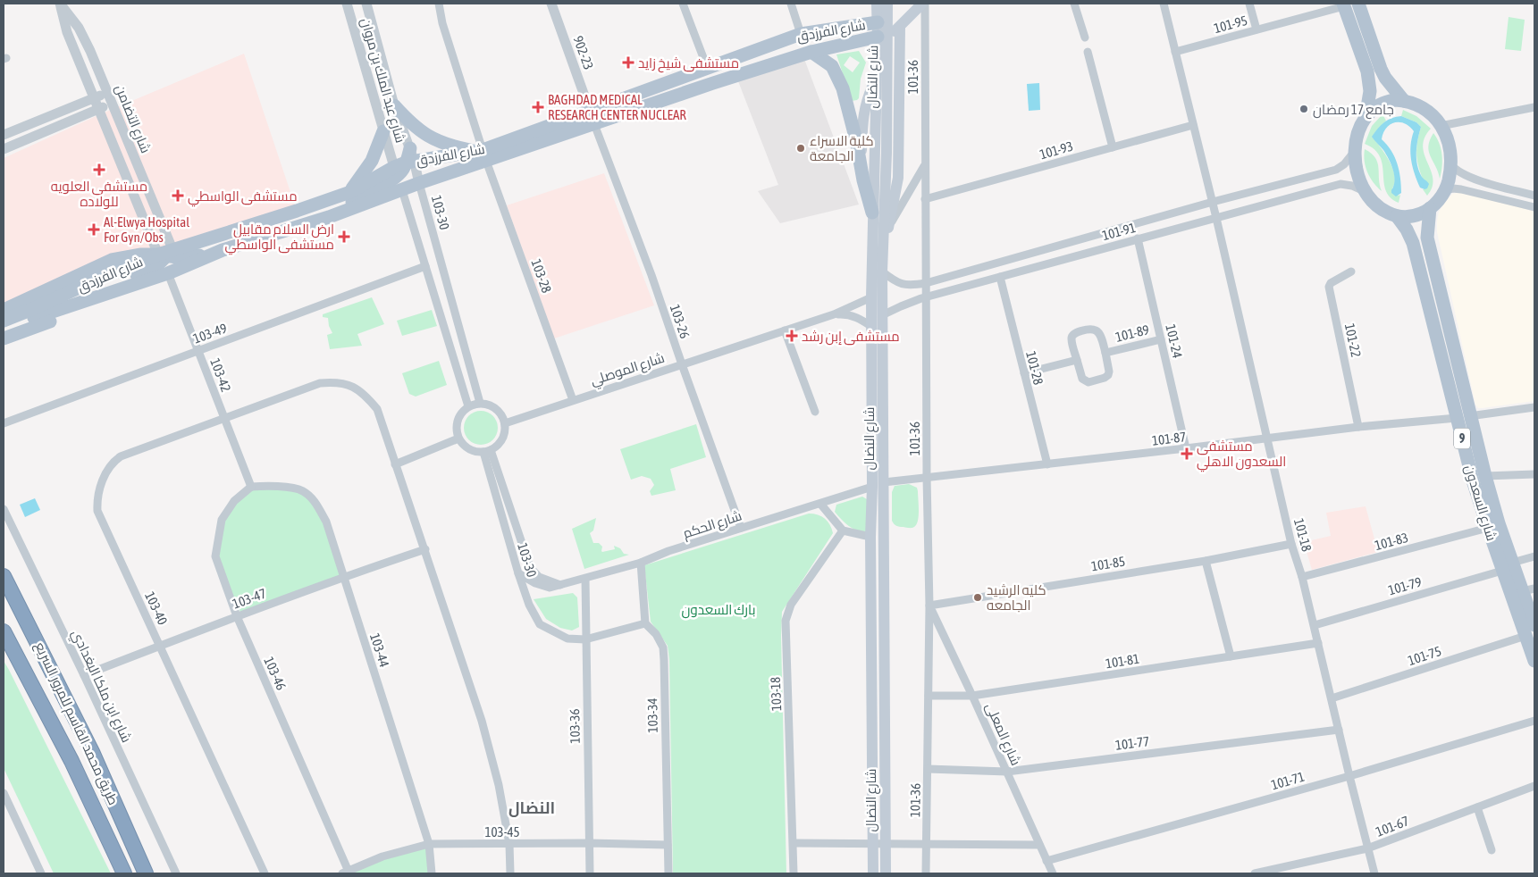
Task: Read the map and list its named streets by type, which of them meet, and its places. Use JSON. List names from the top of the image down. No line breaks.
{"streets":{"highway":["طريق محمد القاسم للمرور السريع"],"main road":["شارع الفرزدق","شارع النضال","9","شارع السعدون"],"street":["101-95","902-23","101-36","شارع عبد الملك بن مروان","شارع التضامن","101-93","103-30","101-91","103-28","103-26","103-49","101-89","101-22","101-24","101-28","شارع الموصلي","103-42","101-87","شارع الحكم","101-18","101-83","101-85","101-79","103-47","103-40","103-44","101-75","101-81","103-46","شارع ابن ملكا البغدادي","103-18","103-34","103-36","شارع المعلى","101-77","101-71","101-67","103-45"]},"crossings":[["101-95","101-18"],["شارع الفرزدق","902-23"],["شارع الفرزدق","شارع النضال"],["شارع الفرزدق","شارع عبد الملك بن مروان"],["شارع الفرزدق","شارع التضامن"],["شارع الفرزدق","103-30"],["شارع الفرزدق","103-28"],["شارع الفرزدق","103-26"],["شارع الفرزدق","103-42"],["شارع النضال","101-91"],["شارع النضال","شارع الموصلي"],["شارع النضال","101-87"],["شارع النضال","شارع الحكم"],["101-36","101-93"],["101-36","101-91"],["101-36","101-87"],["101-36","101-85"],["101-36","101-81"],["101-36","شارع المعلى"],["101-36","101-77"],["شارع عبد الملك بن مروان","103-30"],["101-93","101-18"],["103-30","شارع الموصلي"],["103-30","شارع الحكم"],["103-30","103-36"],["101-91","101-24"],["101-91","101-28"],["101-91","شارع السعدون"],["101-91","101-18"],["103-28","شارع الموصلي"],["103-26","شارع الموصلي"],["103-26","شارع الحكم"],["103-49","103-42"],["101-89","101-24"],["101-22","101-87"],["101-24","101-87"],["101-28","101-87"],["103-42","103-47"],["103-42","103-40"],["103-42","103-44"],["103-42","103-46"],["101-87","شارع السعدون"],["101-87","101-18"],["شارع السعدون","101-83"],["شارع السعدون","101-79"],["شارع السعدون","101-75"],["شارع الحكم","103-36"],["101-18","101-83"],["101-18","101-85"],["101-18","101-79"],["101-18","101-75"],["101-18","101-81"],["101-18","101-77"],["101-18","101-71"],["101-18","101-67"],["101-85","شارع المعلى"],["103-47","103-40"],["103-47","103-44"],["103-47","103-46"],["103-47","شارع ابن ملكا البغدادي"],["103-40","103-45"],["103-44","103-46"],["103-44","103-45"],["101-81","شارع المعلى"],["103-46","103-45"],["103-34","103-45"],["103-36","103-45"],["شارع المعلى","101-77"],["شارع المعلى","101-71"]],"districts":["النضال"],"parks":["بارك السعدون"],"places":{"health":["مستشفى شيخ زايد","BAGHDAD MEDICAL RESEARCH CENTER NUCLEAR","مستشفى العلويه للولاده","مستشفى الواسطي","Al-Elwya Hospital For Gyn/Obs","ارض السلام مقابيل مستشفى الواسطي","مستشفى إبن رشد","مستشفى السعدون الاهلي"],"other":["جامع 17 رمضان","كلية الاسراء الجامعة","كليه الرشيد الجامعه"]}}
